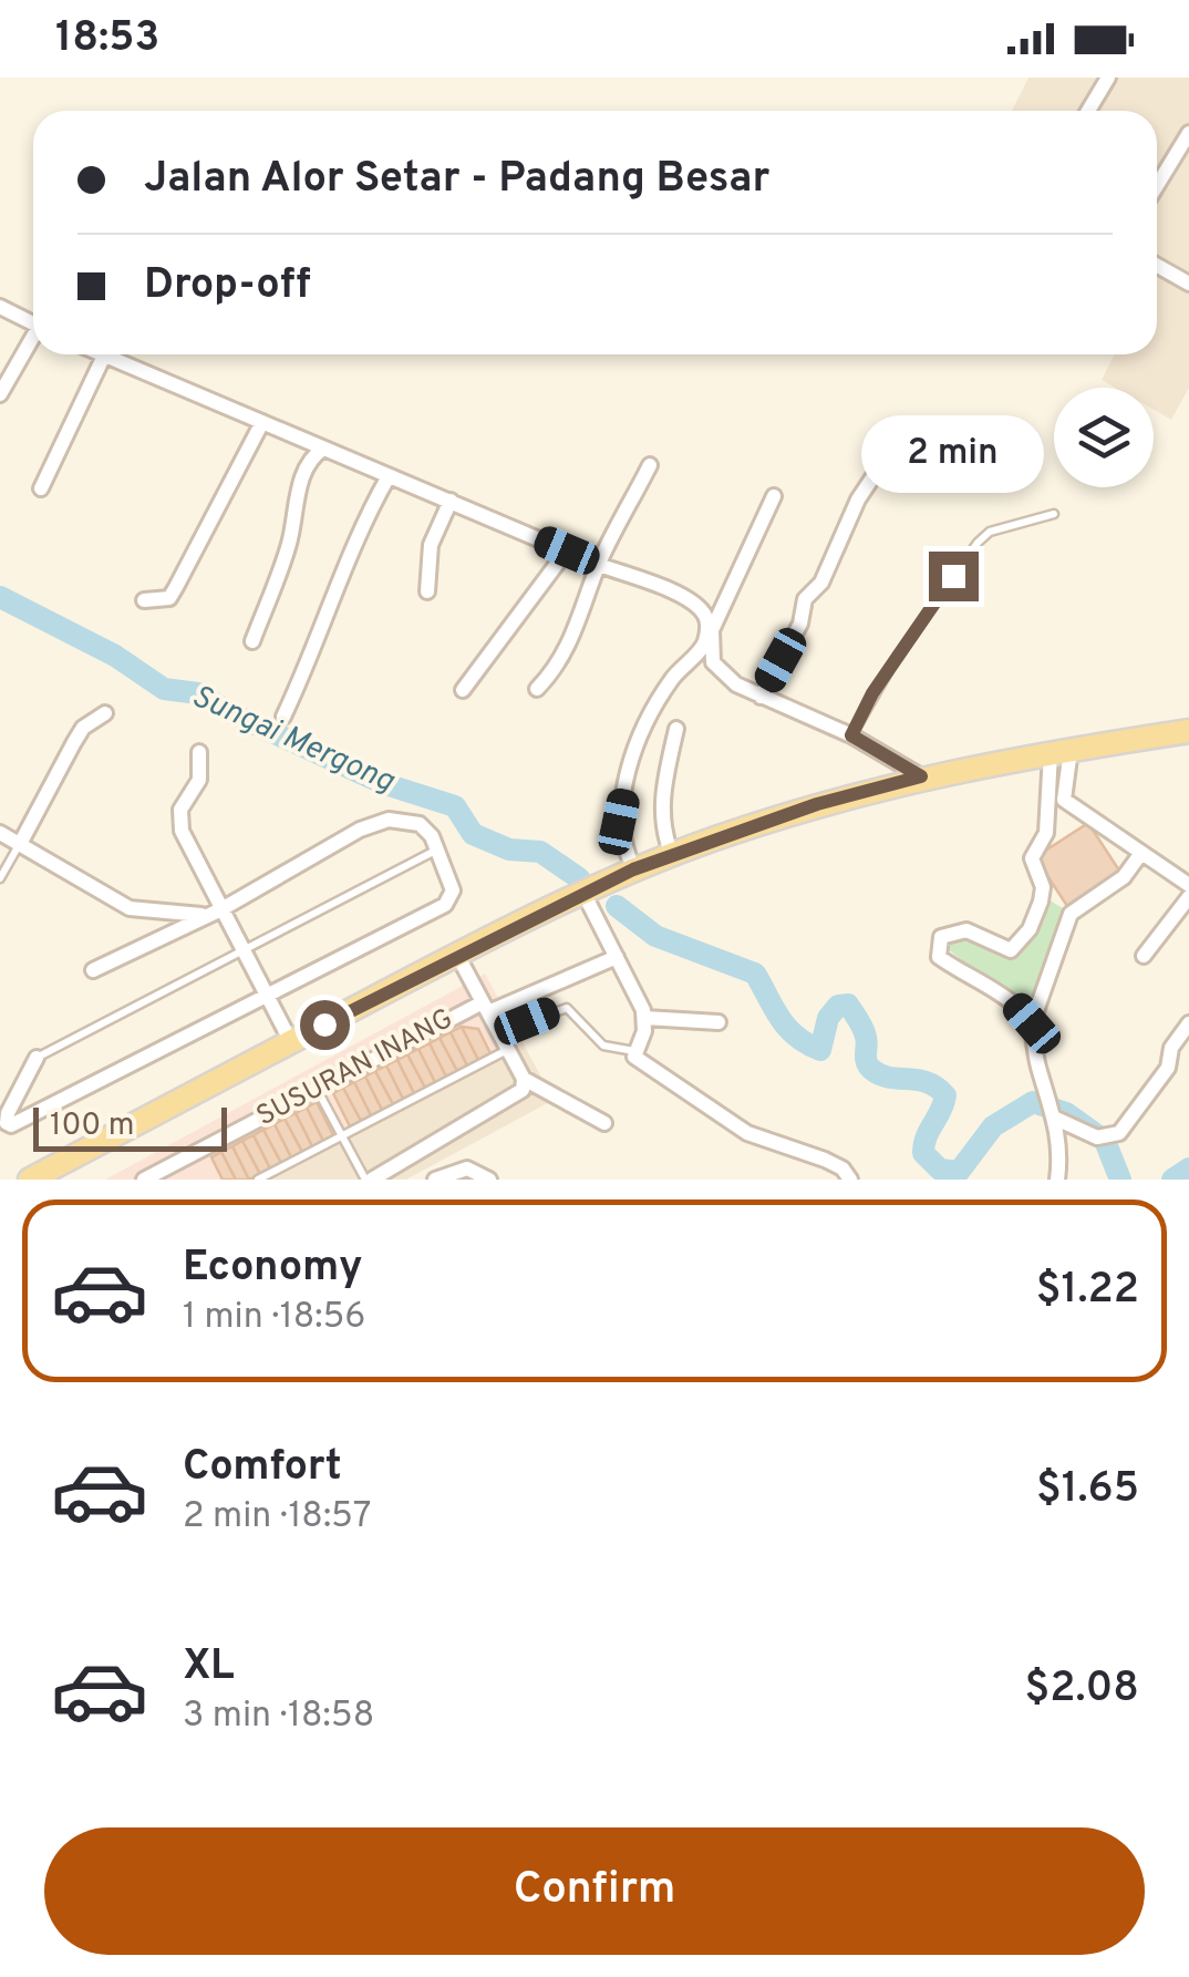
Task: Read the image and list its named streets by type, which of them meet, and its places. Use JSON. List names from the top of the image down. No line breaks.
{"streets":{"street":["SUSURAN INANG"]},"water":["Sungai Mergong"],"scale_bar":"100 m","page":{"status":"18:53","banner":["Jalan Alor Setar - Padang Besar","Drop-off"],"bubble":"2 min","scale":"100 m","list":[{"name":"Economy","note":"1 min · 18:56","value":"$1.22"},{"name":"Comfort","note":"2 min · 18:57","value":"$1.65"},{"name":"XL","note":"3 min · 18:58","value":"$2.08"}],"buttons":"Confirm"}}
